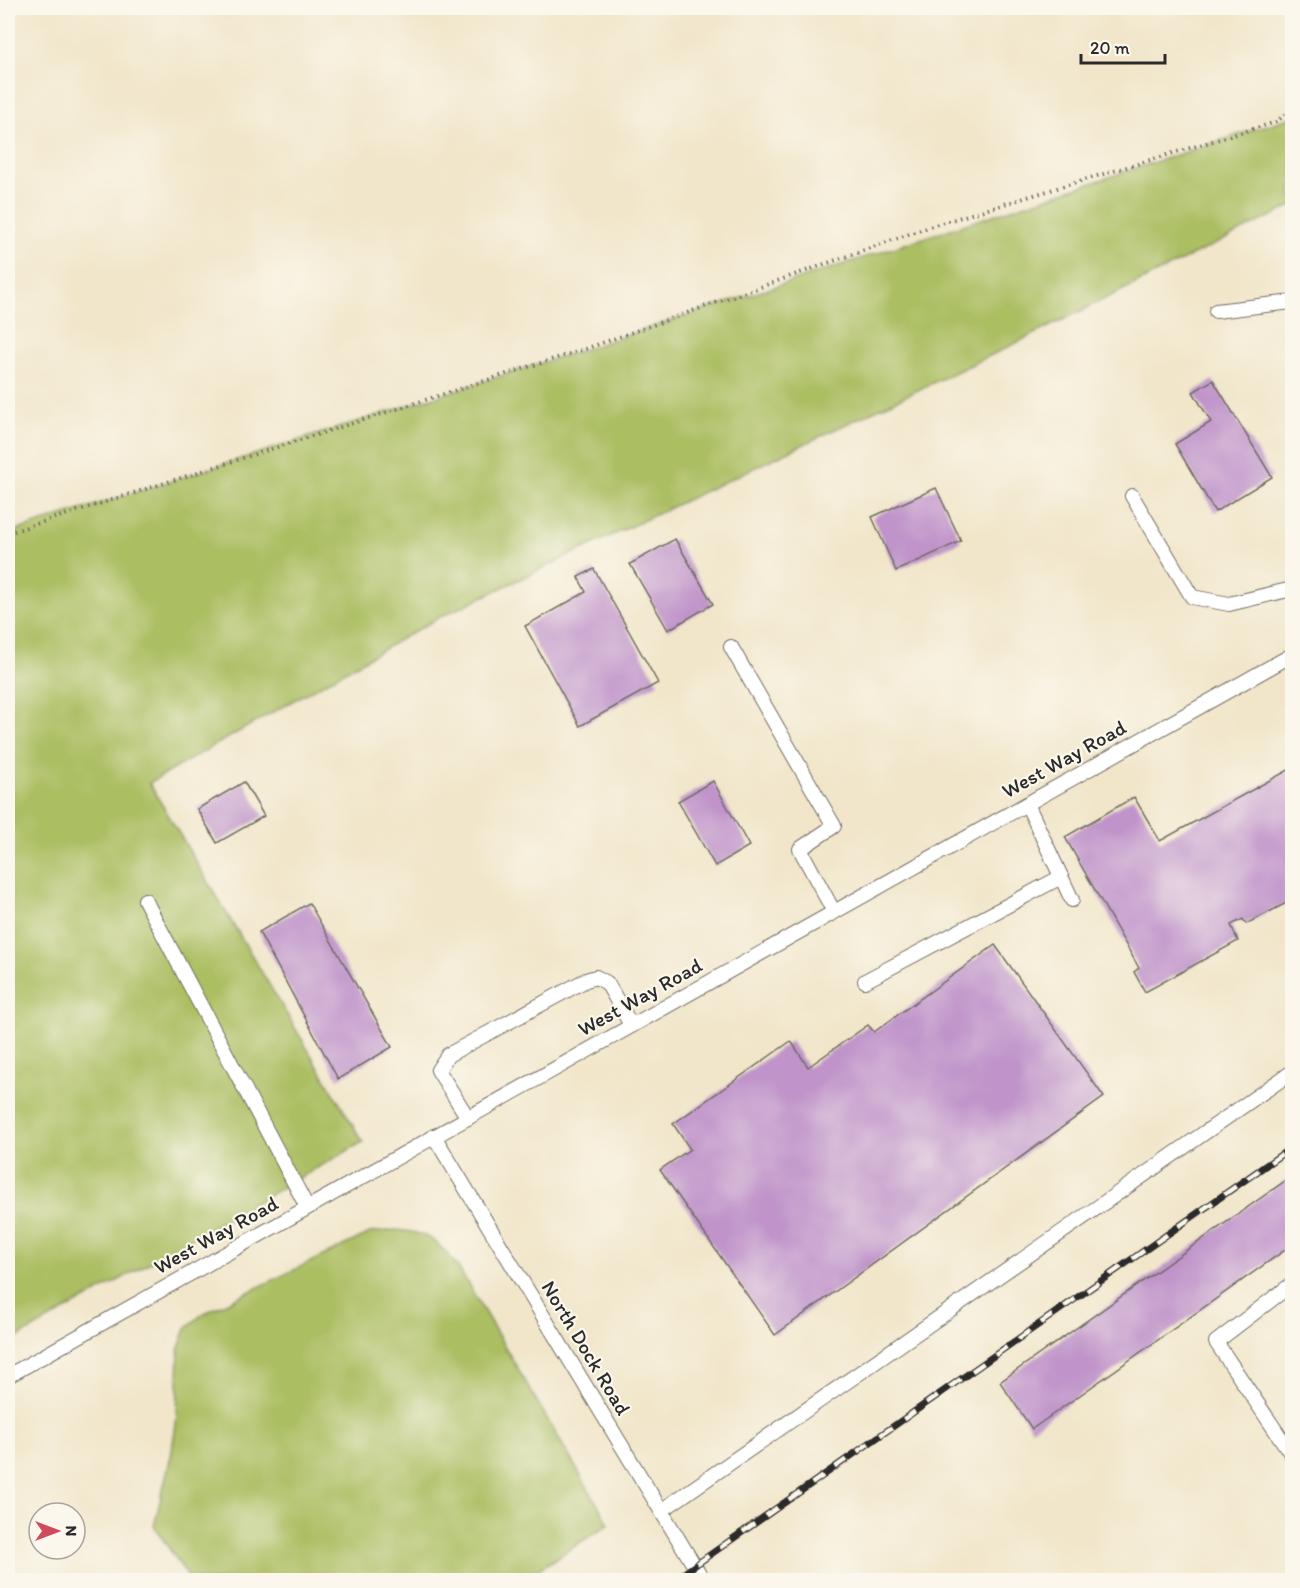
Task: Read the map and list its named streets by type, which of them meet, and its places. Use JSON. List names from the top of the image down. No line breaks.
{"streets":{"lane":["West Way Road","North Dock Road"]},"crossings":[["West Way Road","North Dock Road"]],"scale_bar":"20 m","north":"right"}
